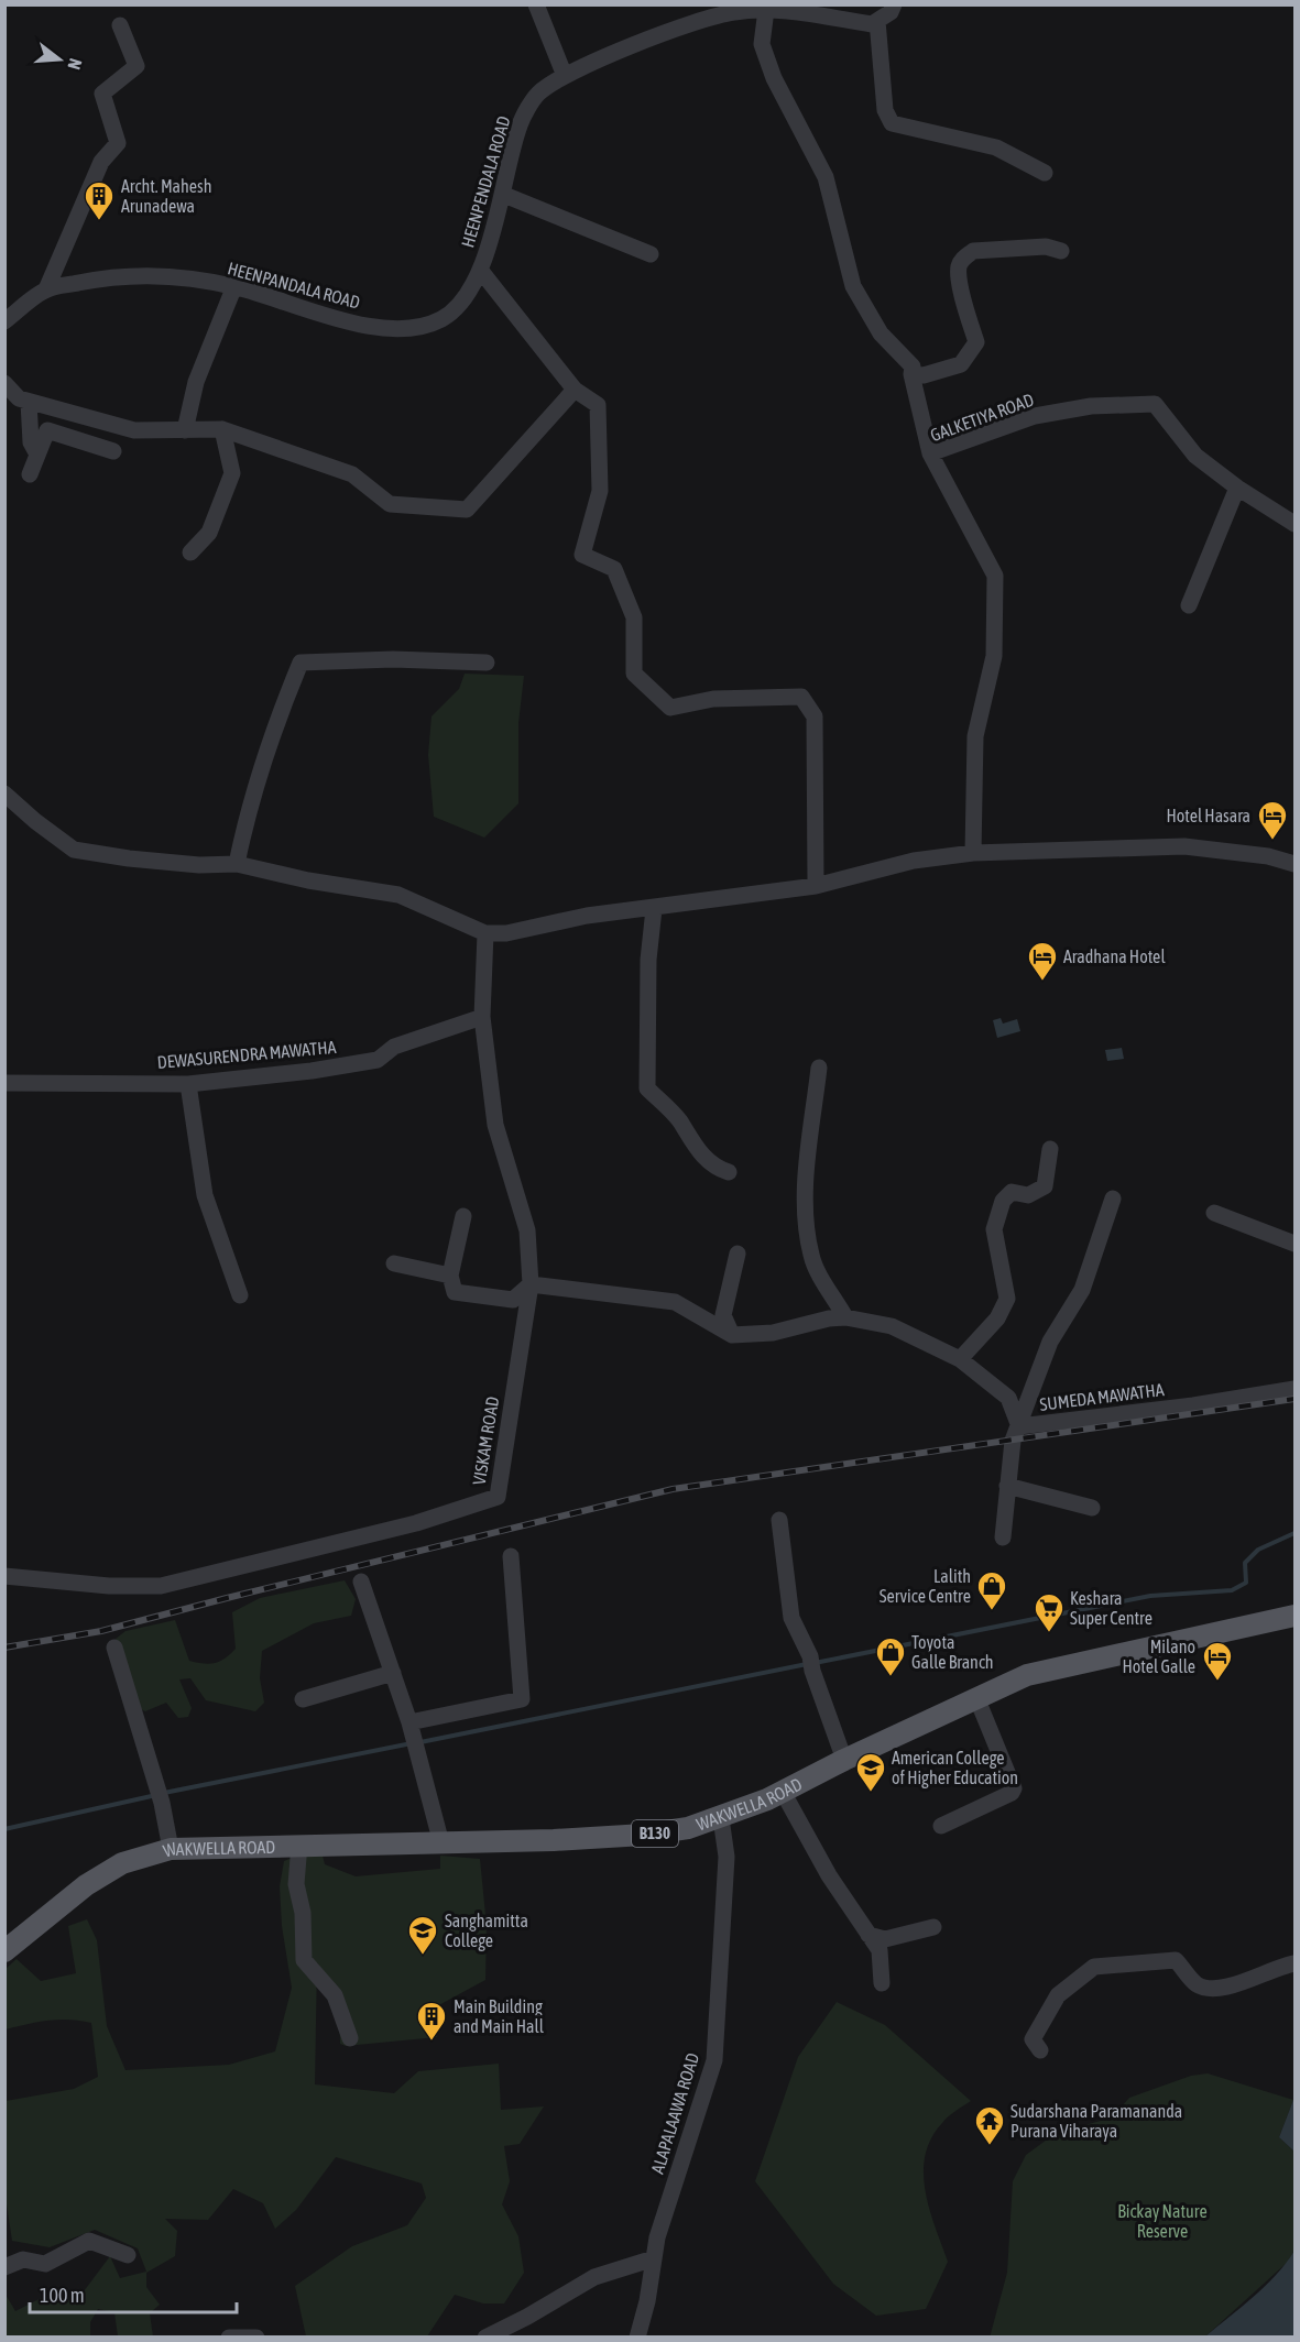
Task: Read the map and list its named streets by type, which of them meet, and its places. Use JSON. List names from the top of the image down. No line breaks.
{"streets":{"main road":["WAKWELLA ROAD","B130"],"street":["HEENPENDALA ROAD","HEENPANDALA ROAD","GALKETIYA ROAD","DEWASURENDRA MAWATHA","SUMEDA MAWATHA","VISKAM ROAD","ALAPALAAWA ROAD"]},"crossings":[["HEENPENDALA ROAD","HEENPANDALA ROAD"],["DEWASURENDRA MAWATHA","VISKAM ROAD"],["WAKWELLA ROAD","ALAPALAAWA ROAD"]],"parks":["Bickay Nature Reserve"],"places":{"building":["Archt. Mahesh Arunadewa","Main Building and Main Hall"],"hotel":["Hotel Hasara","Aradhana Hotel","Milano Hotel Galle"],"shop":["Lalith Service Centre","Toyota Galle Branch"],"supermarket":["Keshara Super Centre"],"school or university":["American College of Higher Education","Sanghamitta College"],"temple":["Sudarshana Paramananda Purana Viharaya"]},"scale_bar":"100 m","north":"right"}
